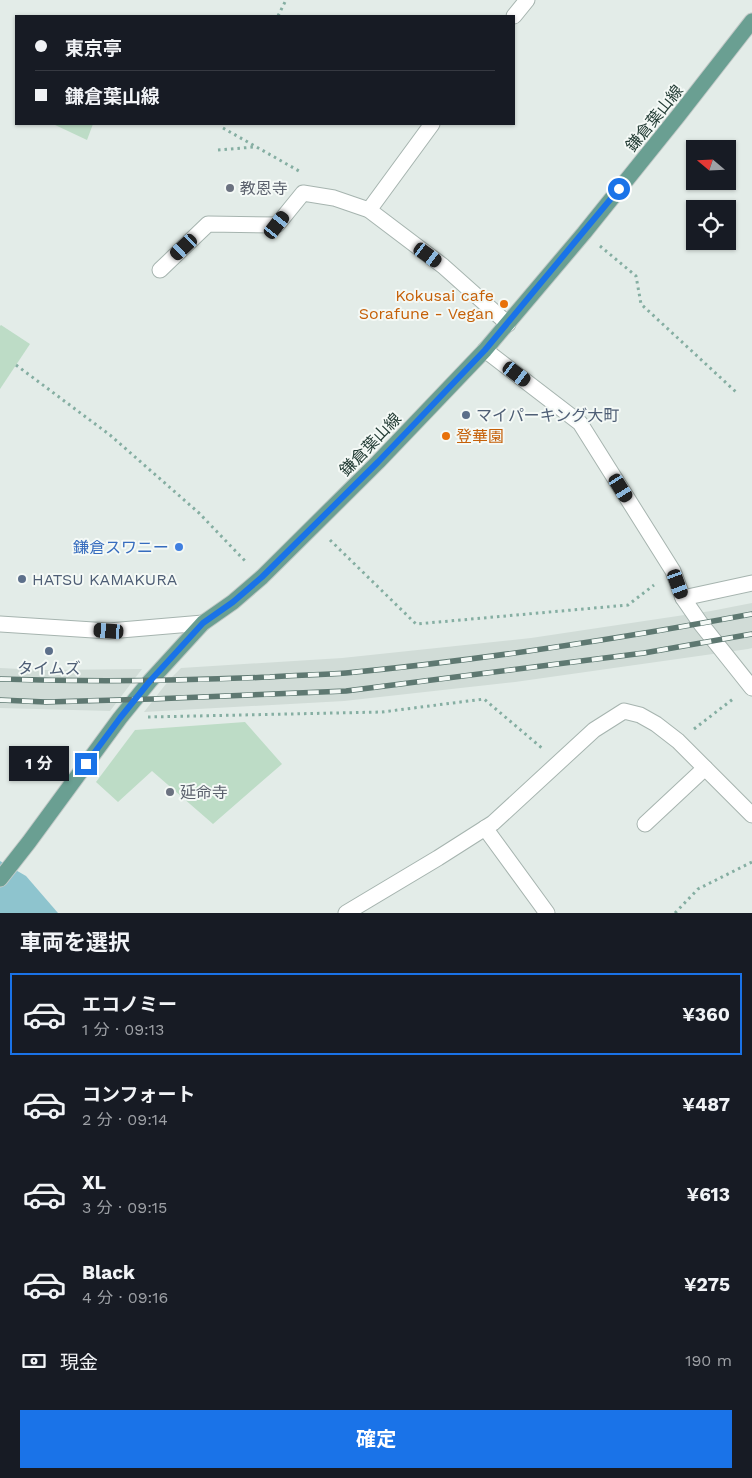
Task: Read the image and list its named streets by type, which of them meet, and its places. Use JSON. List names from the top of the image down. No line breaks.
{"streets":{"main road":["鎌倉葉山線"]},"places":["教恩寺","Kokusai cafe Sorafune - Vegan","マイパーキング大町","登華園","鎌倉スワニー","HATSU KAMAKURA","タイムズ","延命寺"],"north":"left","page":{"banner":["東京亭","鎌倉葉山線"],"bubble":"1 分","heading":"車両を選択","list":[{"name":"エコノミー","note":"1 分 · 09:13","value":"¥360"},{"name":"コンフォート","note":"2 分 · 09:14","value":"¥487"},{"name":"XL","note":"3 分 · 09:15","value":"¥613"},{"name":"Black","note":"4 分 · 09:16","value":"¥275"}],"pay":["現金","190 m"],"buttons":"確定"}}
